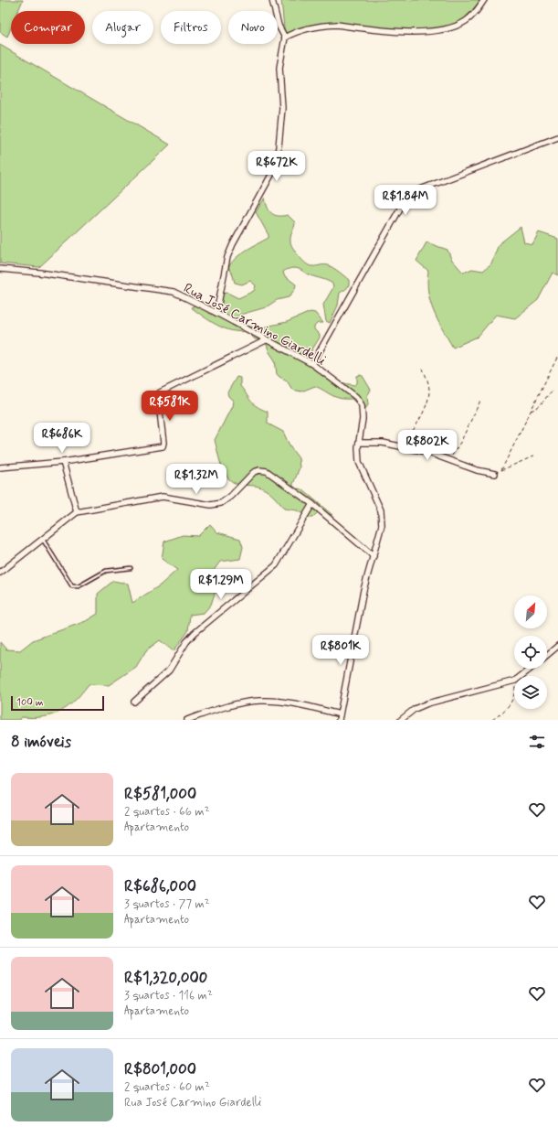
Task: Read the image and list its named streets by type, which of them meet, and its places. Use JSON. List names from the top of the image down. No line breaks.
{"streets":{"street":["Rua José Carmino Giardelli"]},"scale_bar":"100 m","north":"top right","page":{"chip":["Comprar","Alugar","Filtros","Novo"],"price":["R$672K","R$1.84M","R$581K","R$686K","R$802K","R$1.32M","R$1.29M","R$801K"],"scale":"100 m","heading":"8 imóveis","list":[{"name":"R$581,000","note":"2 quartos · 66 m² · Apartamento"},{"name":"R$686,000","note":"3 quartos · 77 m² · Apartamento"},{"name":"R$1,320,000","note":"3 quartos · 116 m² · Apartamento"},{"name":"R$801,000","note":"2 quartos · 60 m² · Rua José Carmino Giardelli"}]}}
